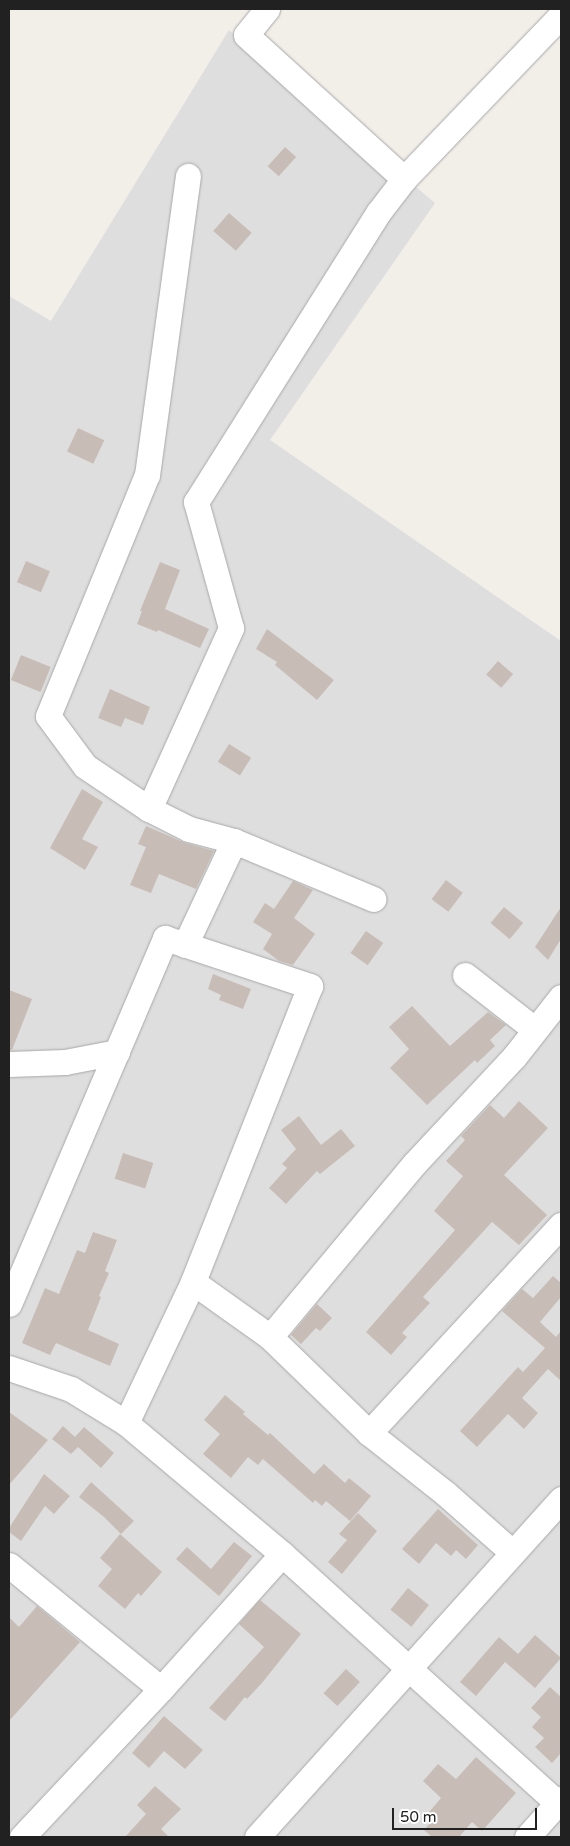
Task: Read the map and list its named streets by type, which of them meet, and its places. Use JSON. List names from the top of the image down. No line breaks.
{"scale_bar":"50 m"}
